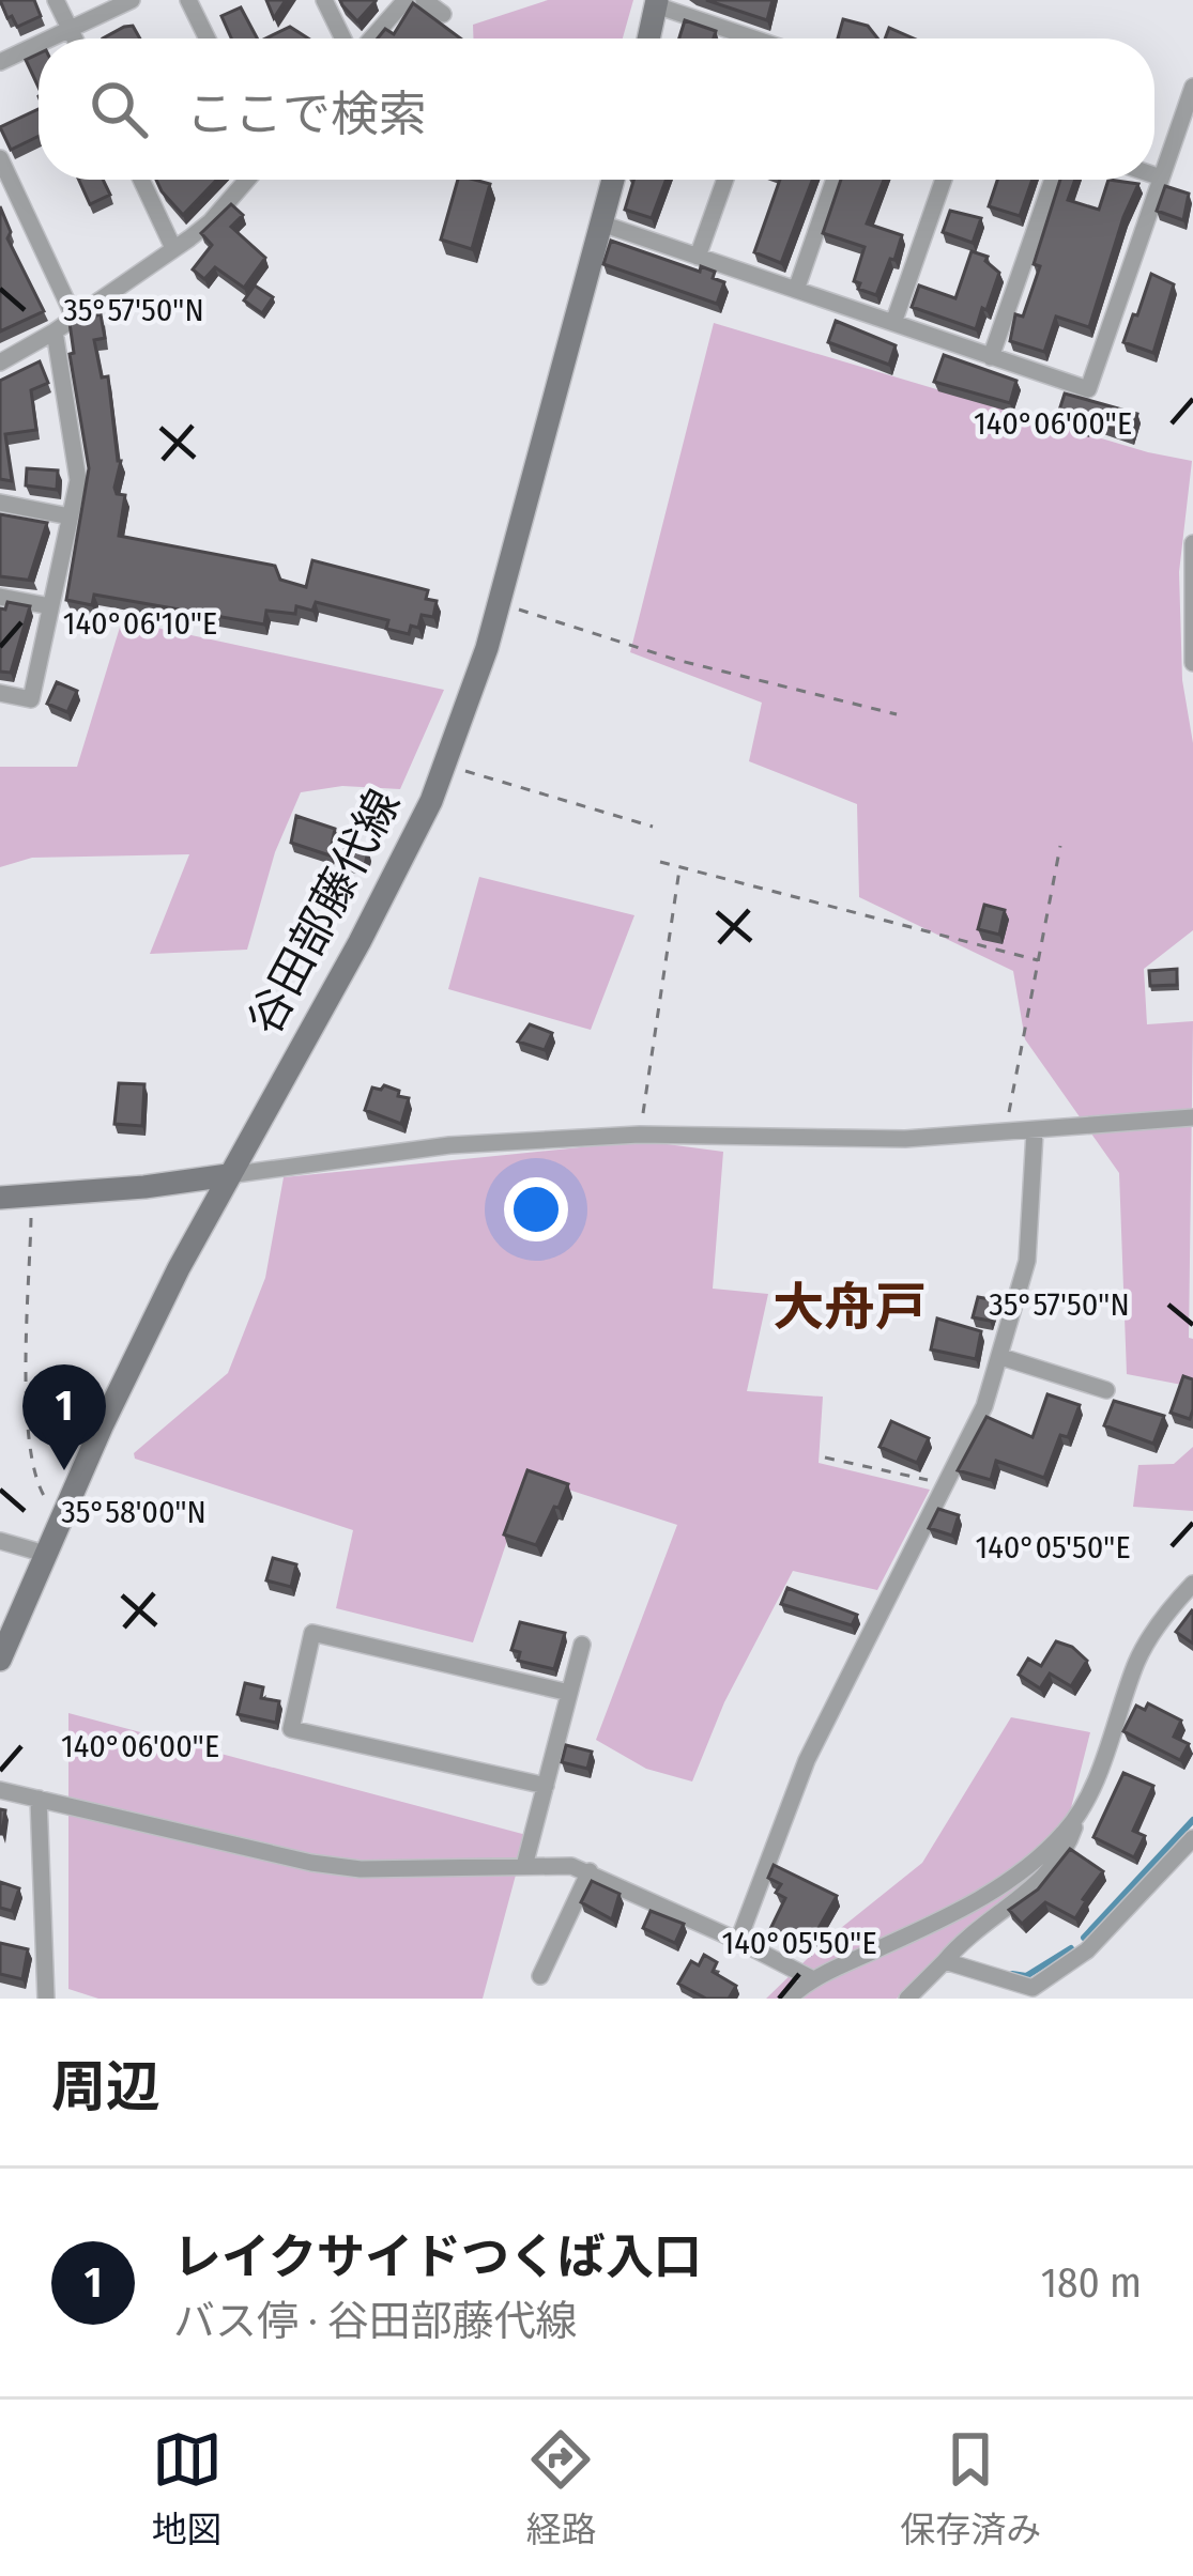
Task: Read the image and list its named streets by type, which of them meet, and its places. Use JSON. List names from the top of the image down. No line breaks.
{"streets":{"main road":["谷田部藤代線"]},"districts":["大舟戸"],"page":{"search":"ここで検索","pins":"1","heading":"周辺","list":[{"mark":"1","name":"レイクサイドつくば入口","note":"バス停 · 谷田部藤代線","value":"180 m"}],"nav":["地図","経路","保存済み"]},"coordinates":["35°57'50\"N","140°06'00\"E","140°06'10\"E","35°58'00\"N","140°05'50\"E"]}
